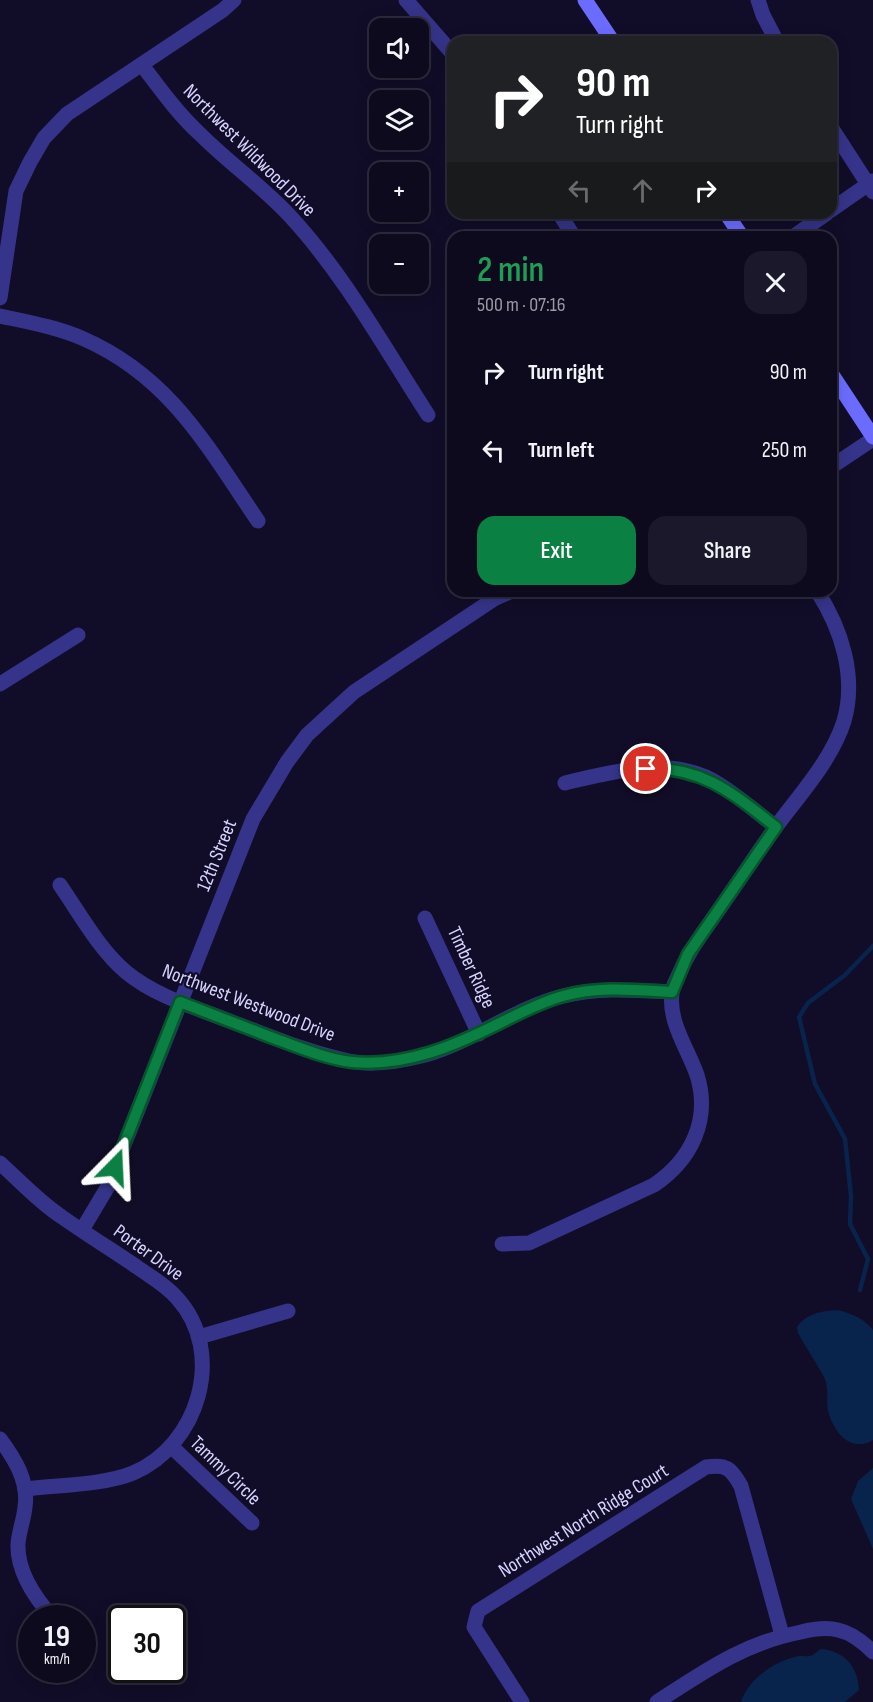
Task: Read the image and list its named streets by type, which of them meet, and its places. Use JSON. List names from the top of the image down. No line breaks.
{"streets":{"street":["Northwest Wildwood Drive","12th Street","Timber Ridge","Northwest Westwood Drive","Porter Drive","Tammy Circle","Northwest North Ridge Court"]},"crossings":[["12th Street","Northwest Westwood Drive"],["12th Street","Porter Drive"],["Timber Ridge","Northwest Westwood Drive"],["Porter Drive","Tammy Circle"]],"page":{"map_buttons":["+","−"],"turn":["90 m","Turn right"],"heading":["2 min","500 m · 07:16"],"list":[{"name":"Turn right","value":"90 m"},{"name":"Turn left","value":"250 m"}],"buttons":["Exit","Share"],"speed":"19 km/h","limit":"30"}}
